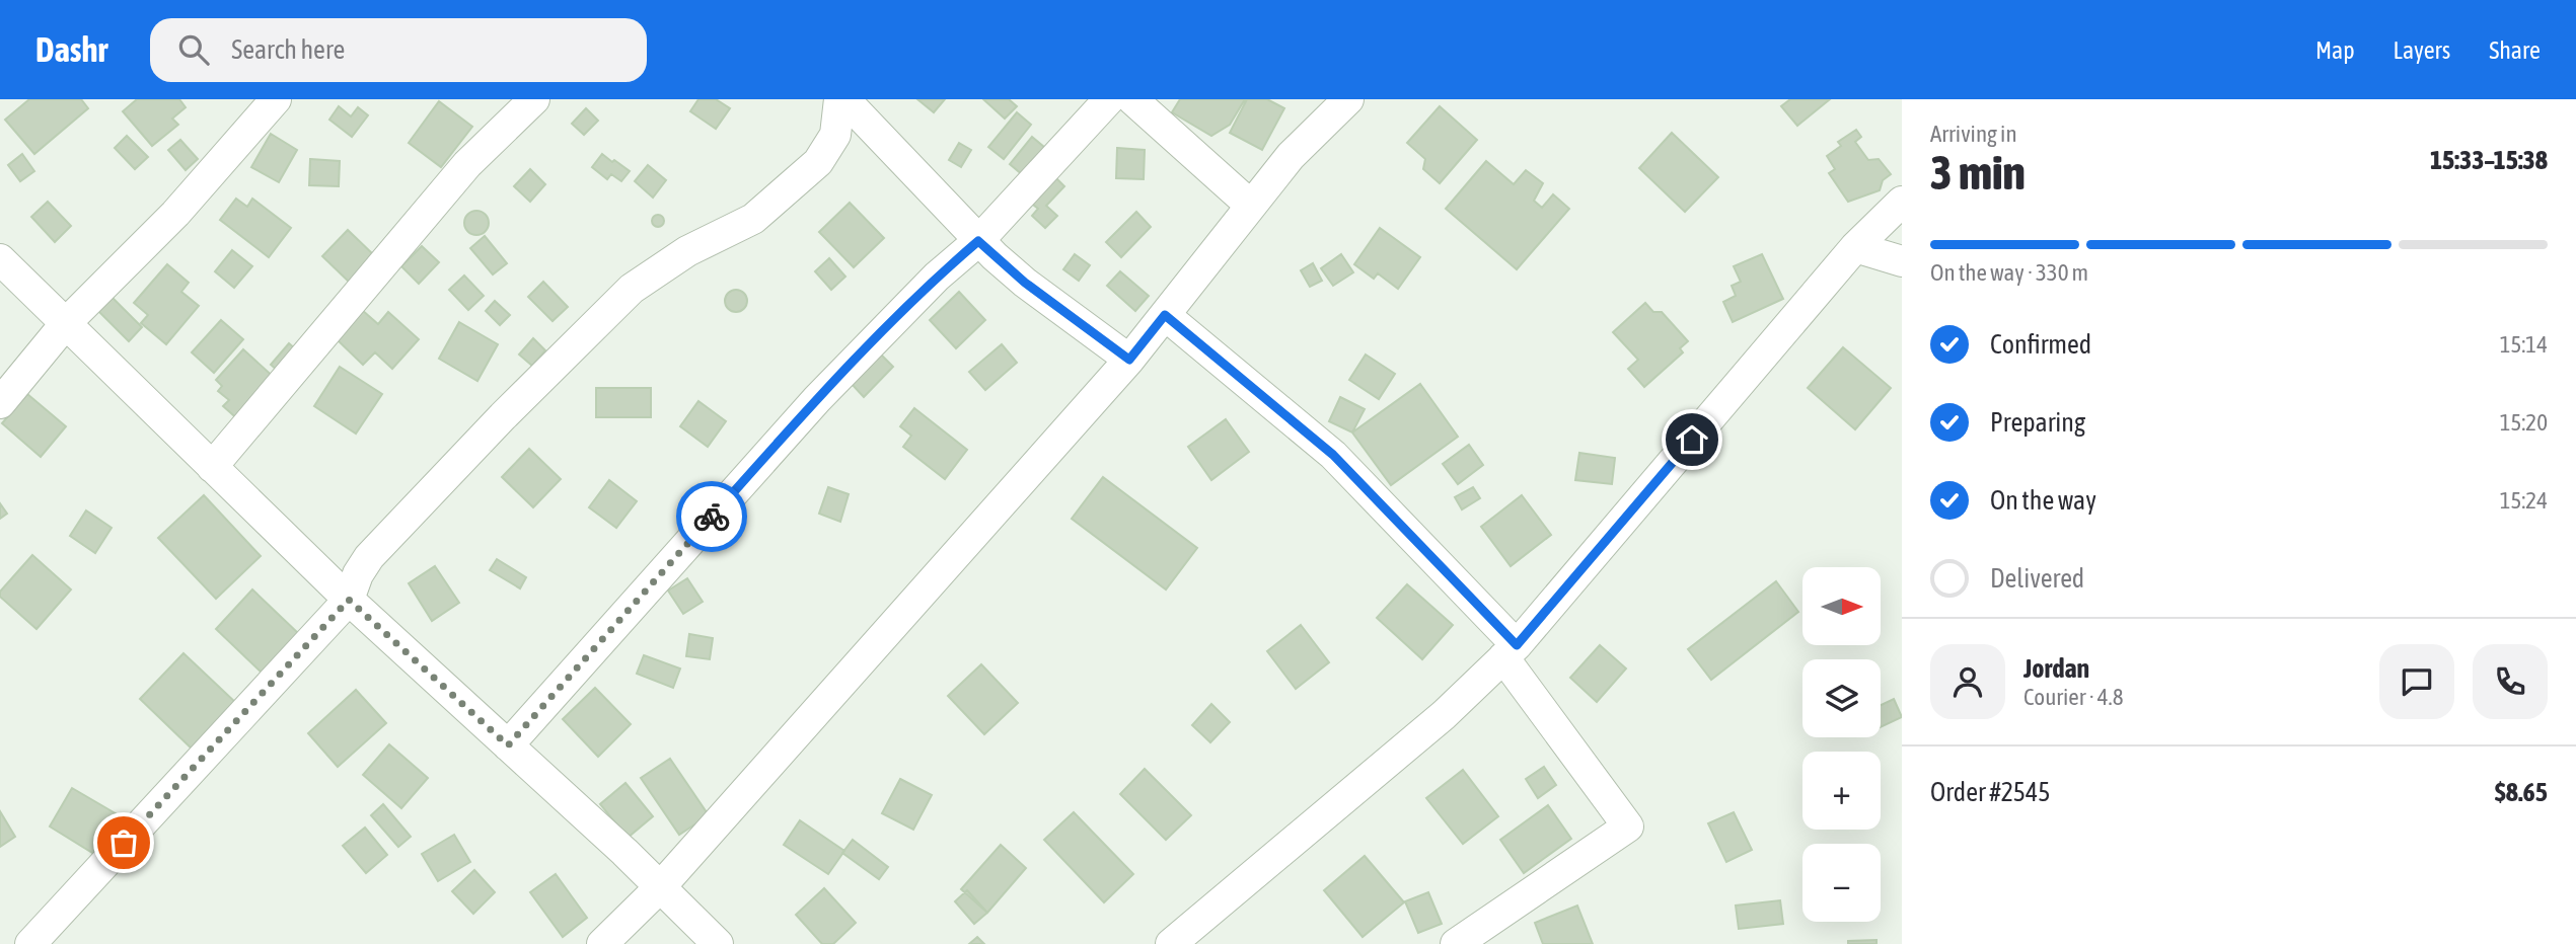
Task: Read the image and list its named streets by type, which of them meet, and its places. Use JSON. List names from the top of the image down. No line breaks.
{"north":"right","page":{"header":"Dashr","search":"Search here","nav":["Map","Layers","Share"],"heading":["3 min","Arriving in","15:33–15:38"],"panel":["Jordan","Courier · 4.8","Order #2545","$8.65"],"bar":"On the way · 330 m","list":[["Confirmed","15:14"],["Preparing","15:20"],["On the way","15:24"],"Delivered"],"map_buttons":["+","−"]}}
